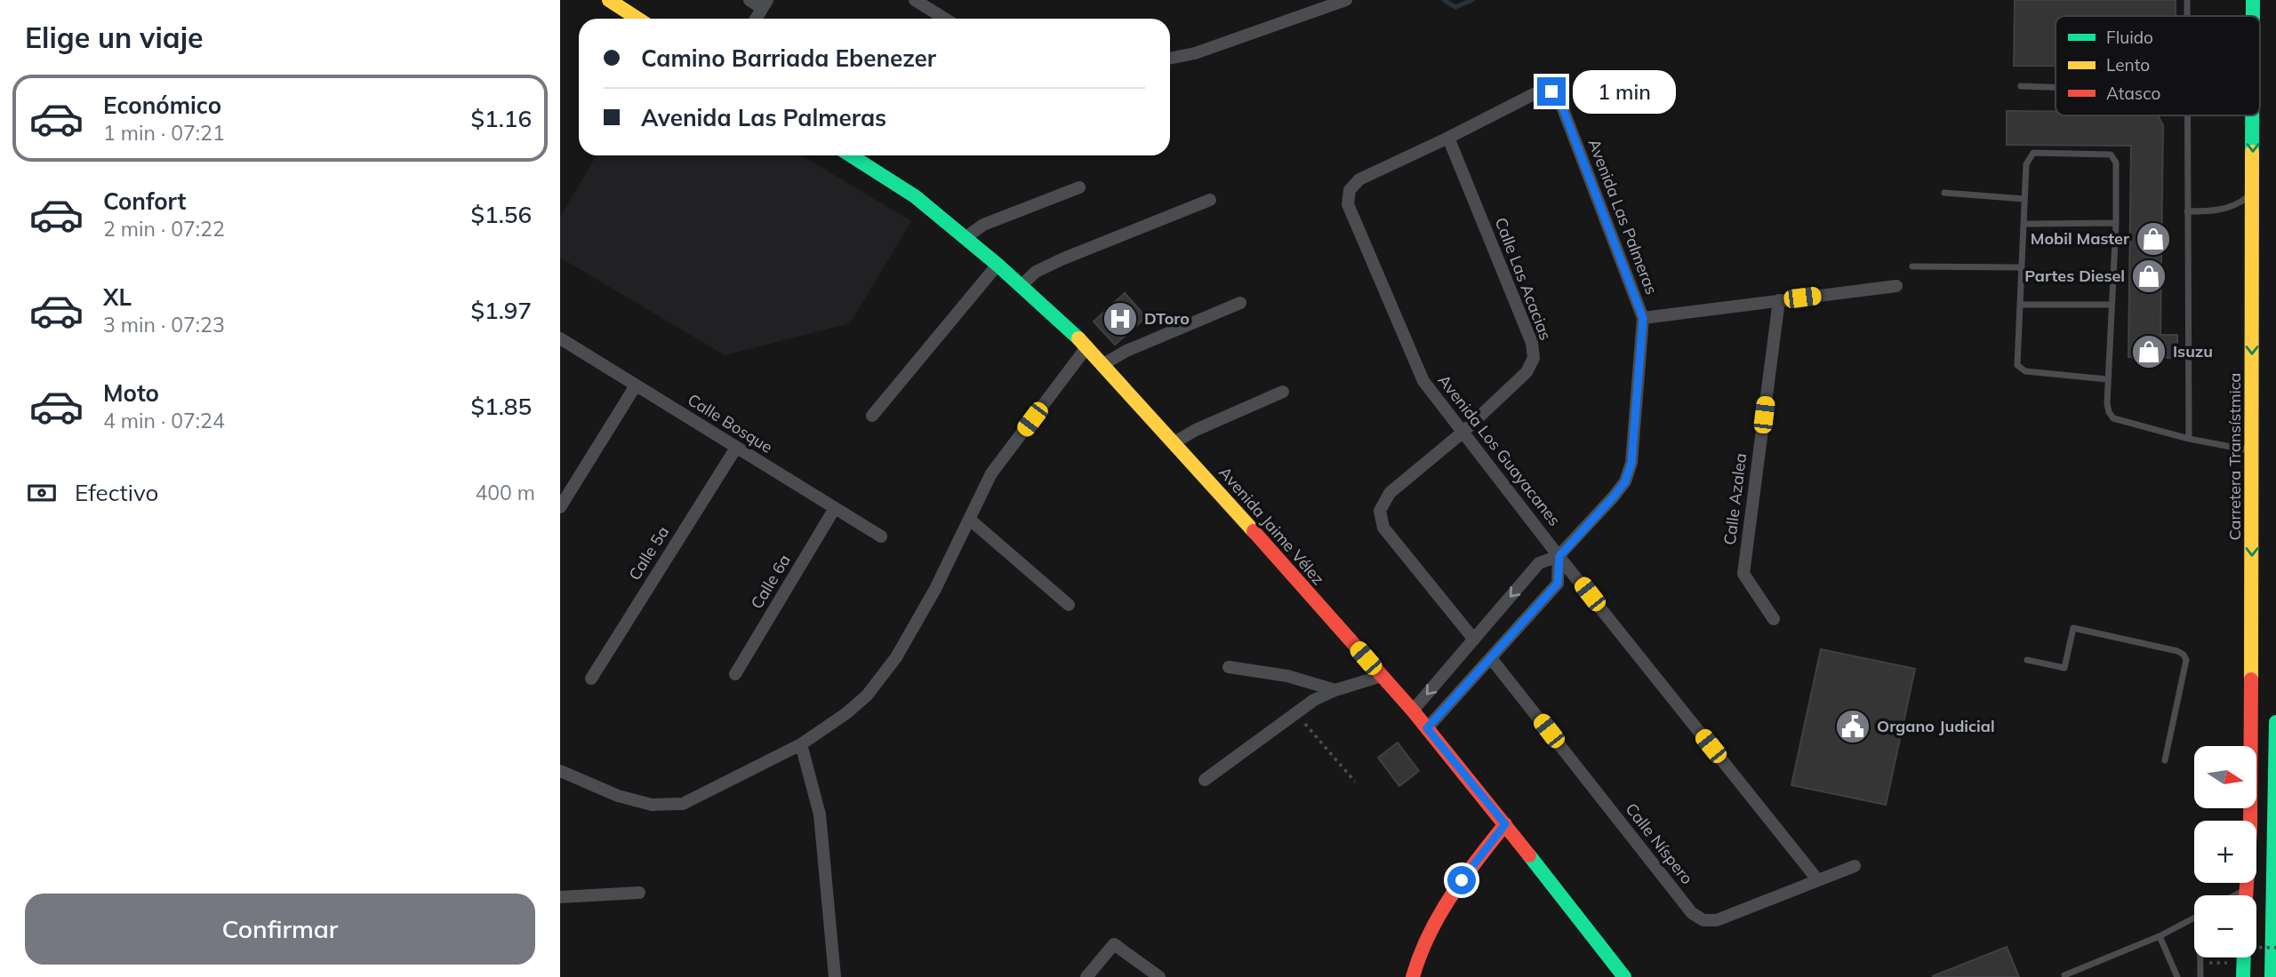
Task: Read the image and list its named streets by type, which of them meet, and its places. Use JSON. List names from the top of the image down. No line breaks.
{"streets":{"street":["Avenida Las Palmeras","Calle Las Acacias","Calle Bosque","Avenida Los Guayacanes","Carretera Transístmica","Calle Azalea","Avenida Jaime Vélez","Calle 5a","Calle 6a","Calle Níspero"]},"crossings":[["Avenida Las Palmeras","Calle Las Acacias"],["Avenida Las Palmeras","Avenida Los Guayacanes"],["Avenida Las Palmeras","Avenida Jaime Vélez"],["Calle Las Acacias","Avenida Los Guayacanes"],["Calle Bosque","Calle 5a"],["Calle Bosque","Calle 6a"],["Avenida Los Guayacanes","Calle Níspero"]],"one_way":["Carretera Transístmica"],"places":{"shop":["Mobil Master","Partes Diesel","Isuzu"],"hospital":["DToro"],"public building":["Organo Judicial"]},"legend":["Fluido","Lento","Atasco"],"north":"right","page":{"heading":"Elige un viaje","banner":["Camino Barriada Ebenezer","Avenida Las Palmeras"],"bubble":"1 min","list":[{"name":"Económico","note":"1 min · 07:21","value":"$1.16"},{"name":"Confort","note":"2 min · 07:22","value":"$1.56"},{"name":"XL","note":"3 min · 07:23","value":"$1.97"},{"name":"Moto","note":"4 min · 07:24","value":"$1.85"}],"pay":["Efectivo","400 m"],"map_buttons":["+","−"],"buttons":"Confirmar"}}
